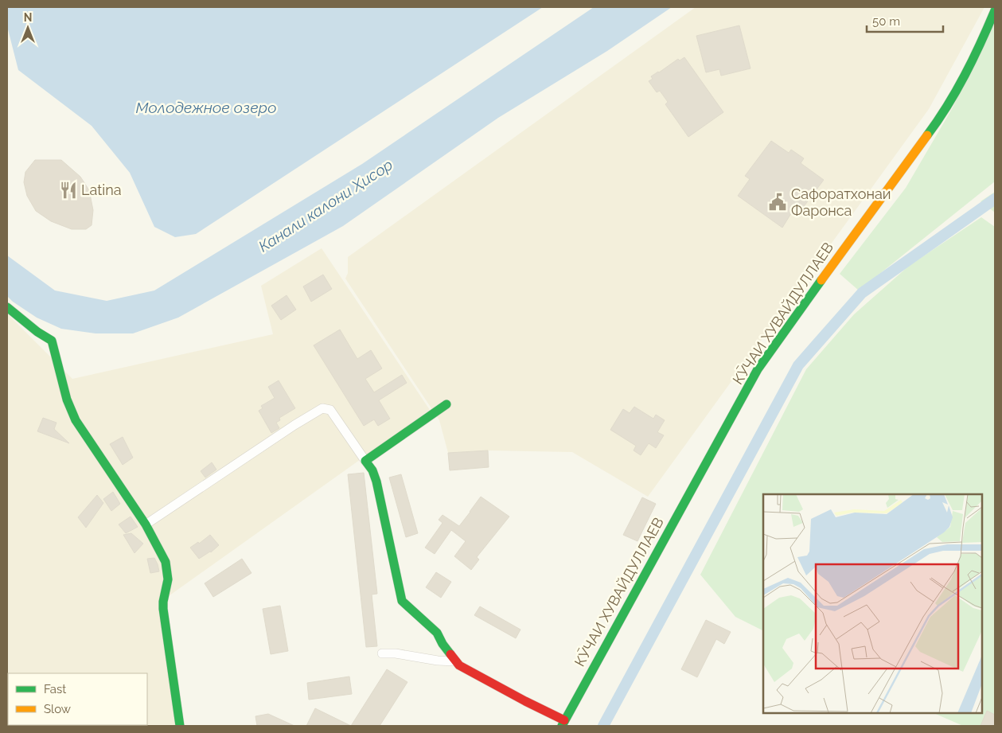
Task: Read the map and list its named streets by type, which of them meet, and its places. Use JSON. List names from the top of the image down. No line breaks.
{"streets":{"street":["КӮЧАИ ХУВАЙДУЛЛАЕВ"]},"water":["Молодежное озеро","Канали калони Ҳисор"],"places":{"restaurant":["Latina"],"public building":["Сафоратхонаи Фаронса"]},"legend":["Fast","Slow"],"scale_bar":"50 m","north":"top"}
